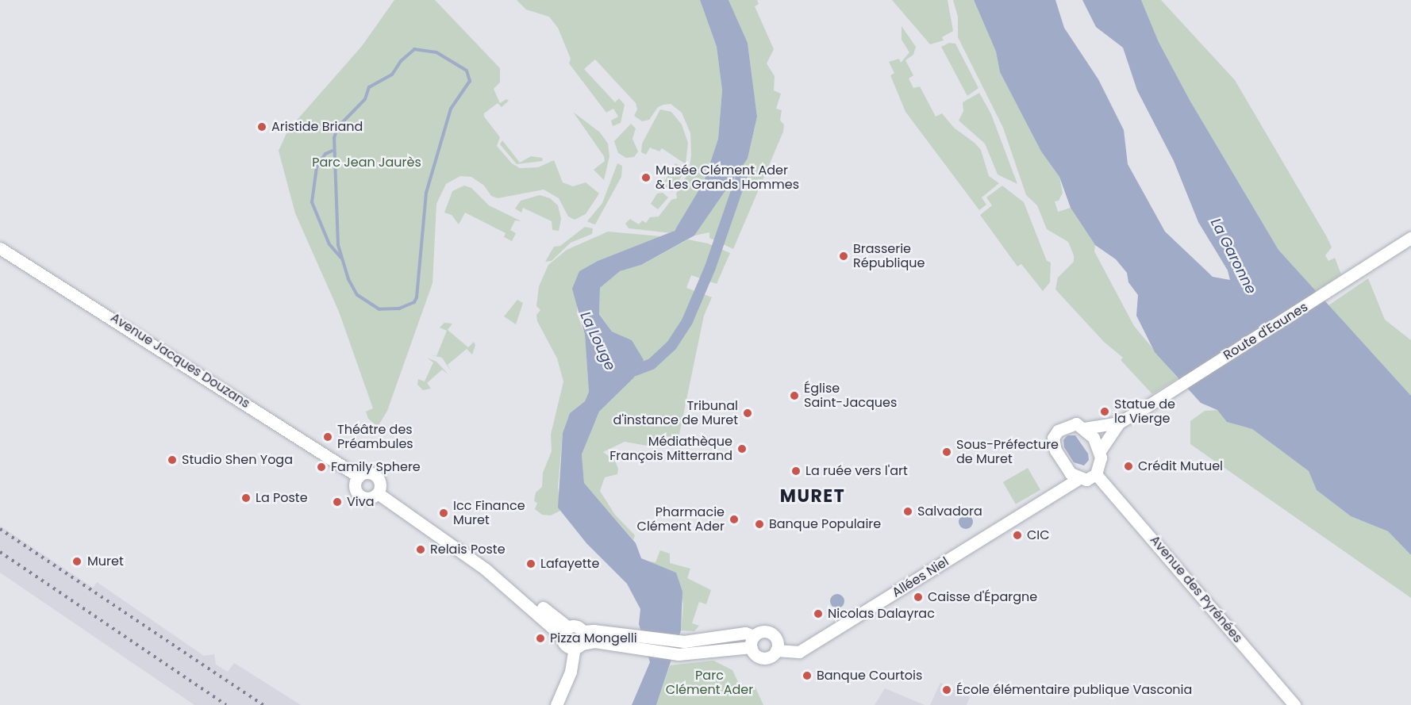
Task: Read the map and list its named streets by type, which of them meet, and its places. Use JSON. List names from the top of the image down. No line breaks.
{"streets":{"main road":["Route d'Eaunes","Avenue Jacques Douzans","Allées Niel","Avenue des Pyrénées"]},"crossings":[["Route d'Eaunes","Allées Niel"],["Route d'Eaunes","Avenue des Pyrénées"],["Allées Niel","Avenue des Pyrénées"]],"districts":["MURET"],"water":["La Garonne","La Louge"],"parks":["Parc Jean Jaurès","Parc Clément Ader"],"places":["Aristide Briand","Musée Clément Ader & Les Grands Hommes","Brasserie République","Église Saint-Jacques","Statue de la Vierge","Tribunal d'instance de Muret","Théâtre des Préambules","Médiathèque François Mitterrand","Sous-Préfecture de Muret","Studio Shen Yoga","Crédit Mutuel","Family Sphere","La ruée vers l'art","La Poste","Viva","Salvadora","Icc Finance Muret","Pharmacie Clément Ader","Banque Populaire","CIC","Relais Poste","Muret","Lafayette","Caisse d'Épargne","Nicolas Dalayrac","Pizza Mongelli","Banque Courtois","École élémentaire publique Vasconia"]}
